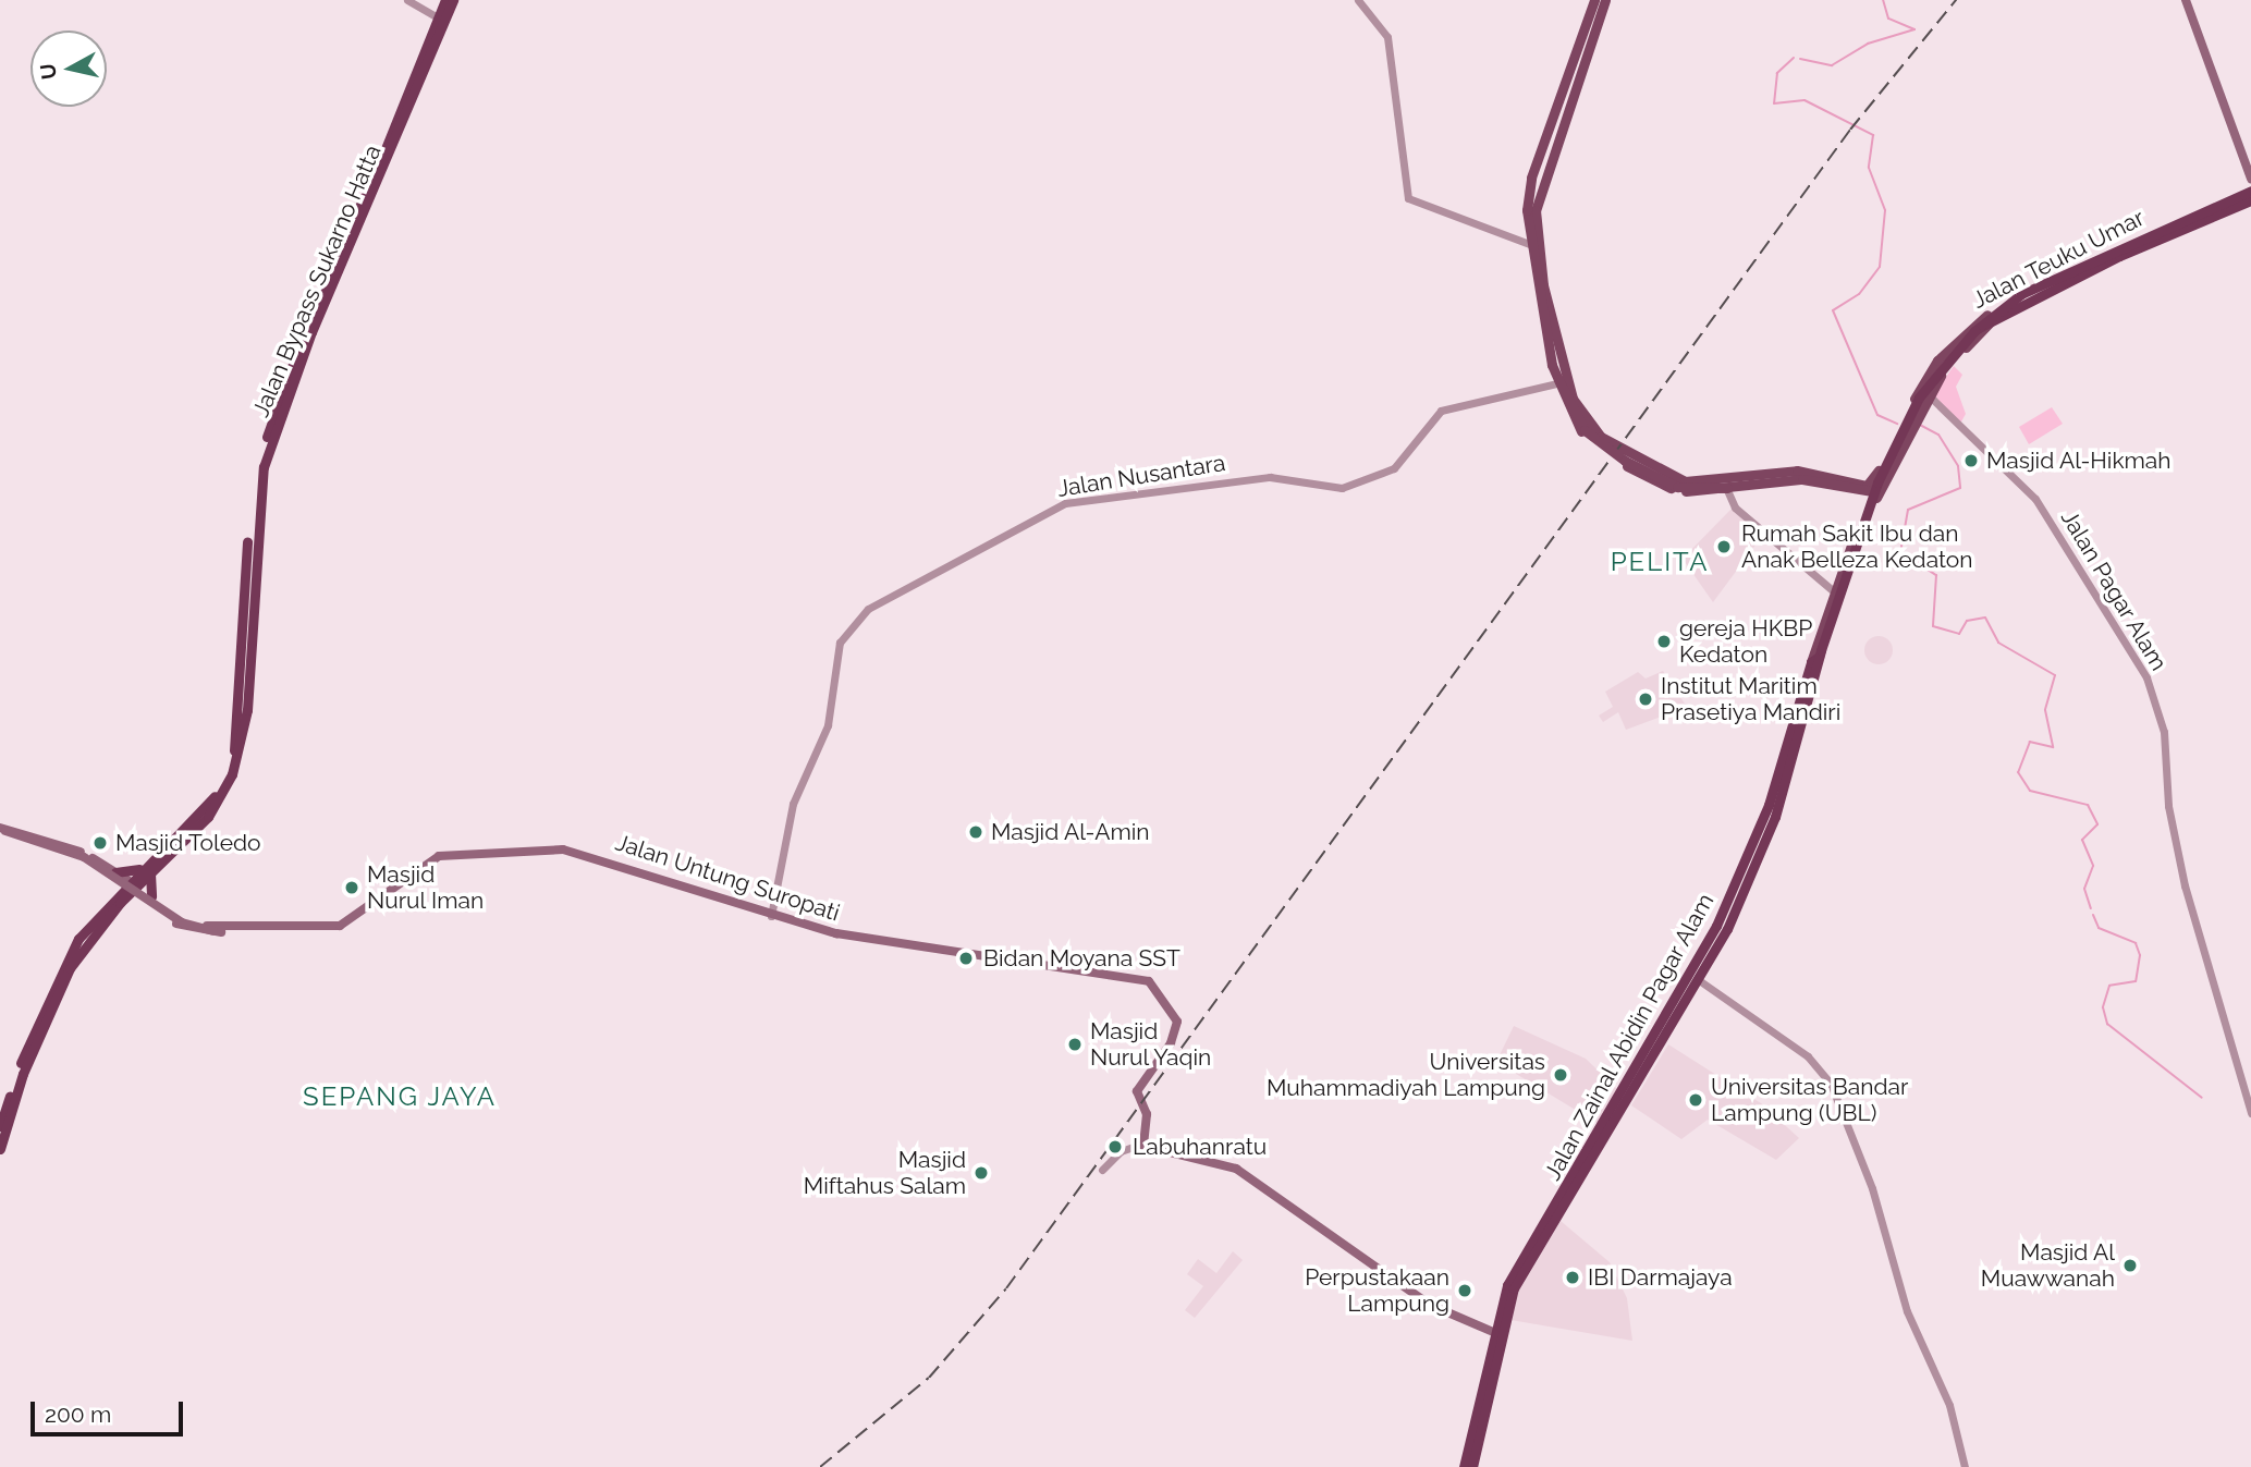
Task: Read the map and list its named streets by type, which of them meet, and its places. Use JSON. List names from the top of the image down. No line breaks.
{"streets":{"highway":["Jalan Teuku Umar","Jalan Bypass Sukarno Hatta","Jalan Zainal Abidin Pagar Alam"],"main road":["Jalan Untung Suropati"],"street":["Jalan Nusantara","Jalan Pagar Alam"]},"crossings":[["Jalan Teuku Umar","Jalan Pagar Alam"],["Jalan Teuku Umar","Jalan Zainal Abidin Pagar Alam"],["Jalan Bypass Sukarno Hatta","Jalan Untung Suropati"],["Jalan Nusantara","Jalan Untung Suropati"]],"districts":["PELITA","SEPANG JAYA"],"places":["Masjid Al-Hikmah","Rumah Sakit Ibu dan Anak Belleza Kedaton","gereja HKBP Kedaton","Institut Maritim Prasetiya Mandiri","Masjid Al-Amin","Masjid Toledo","Masjid Nurul Iman","Bidan Moyana SST","Masjid Nurul Yaqin","Universitas Muhammadiyah Lampung","Universitas Bandar Lampung (UBL)","Labuhanratu","Masjid Miftahus Salam","Masjid Al Muawwanah","IBI Darmajaya","Perpustakaan Lampung"],"scale_bar":"200 m","north":"left"}
